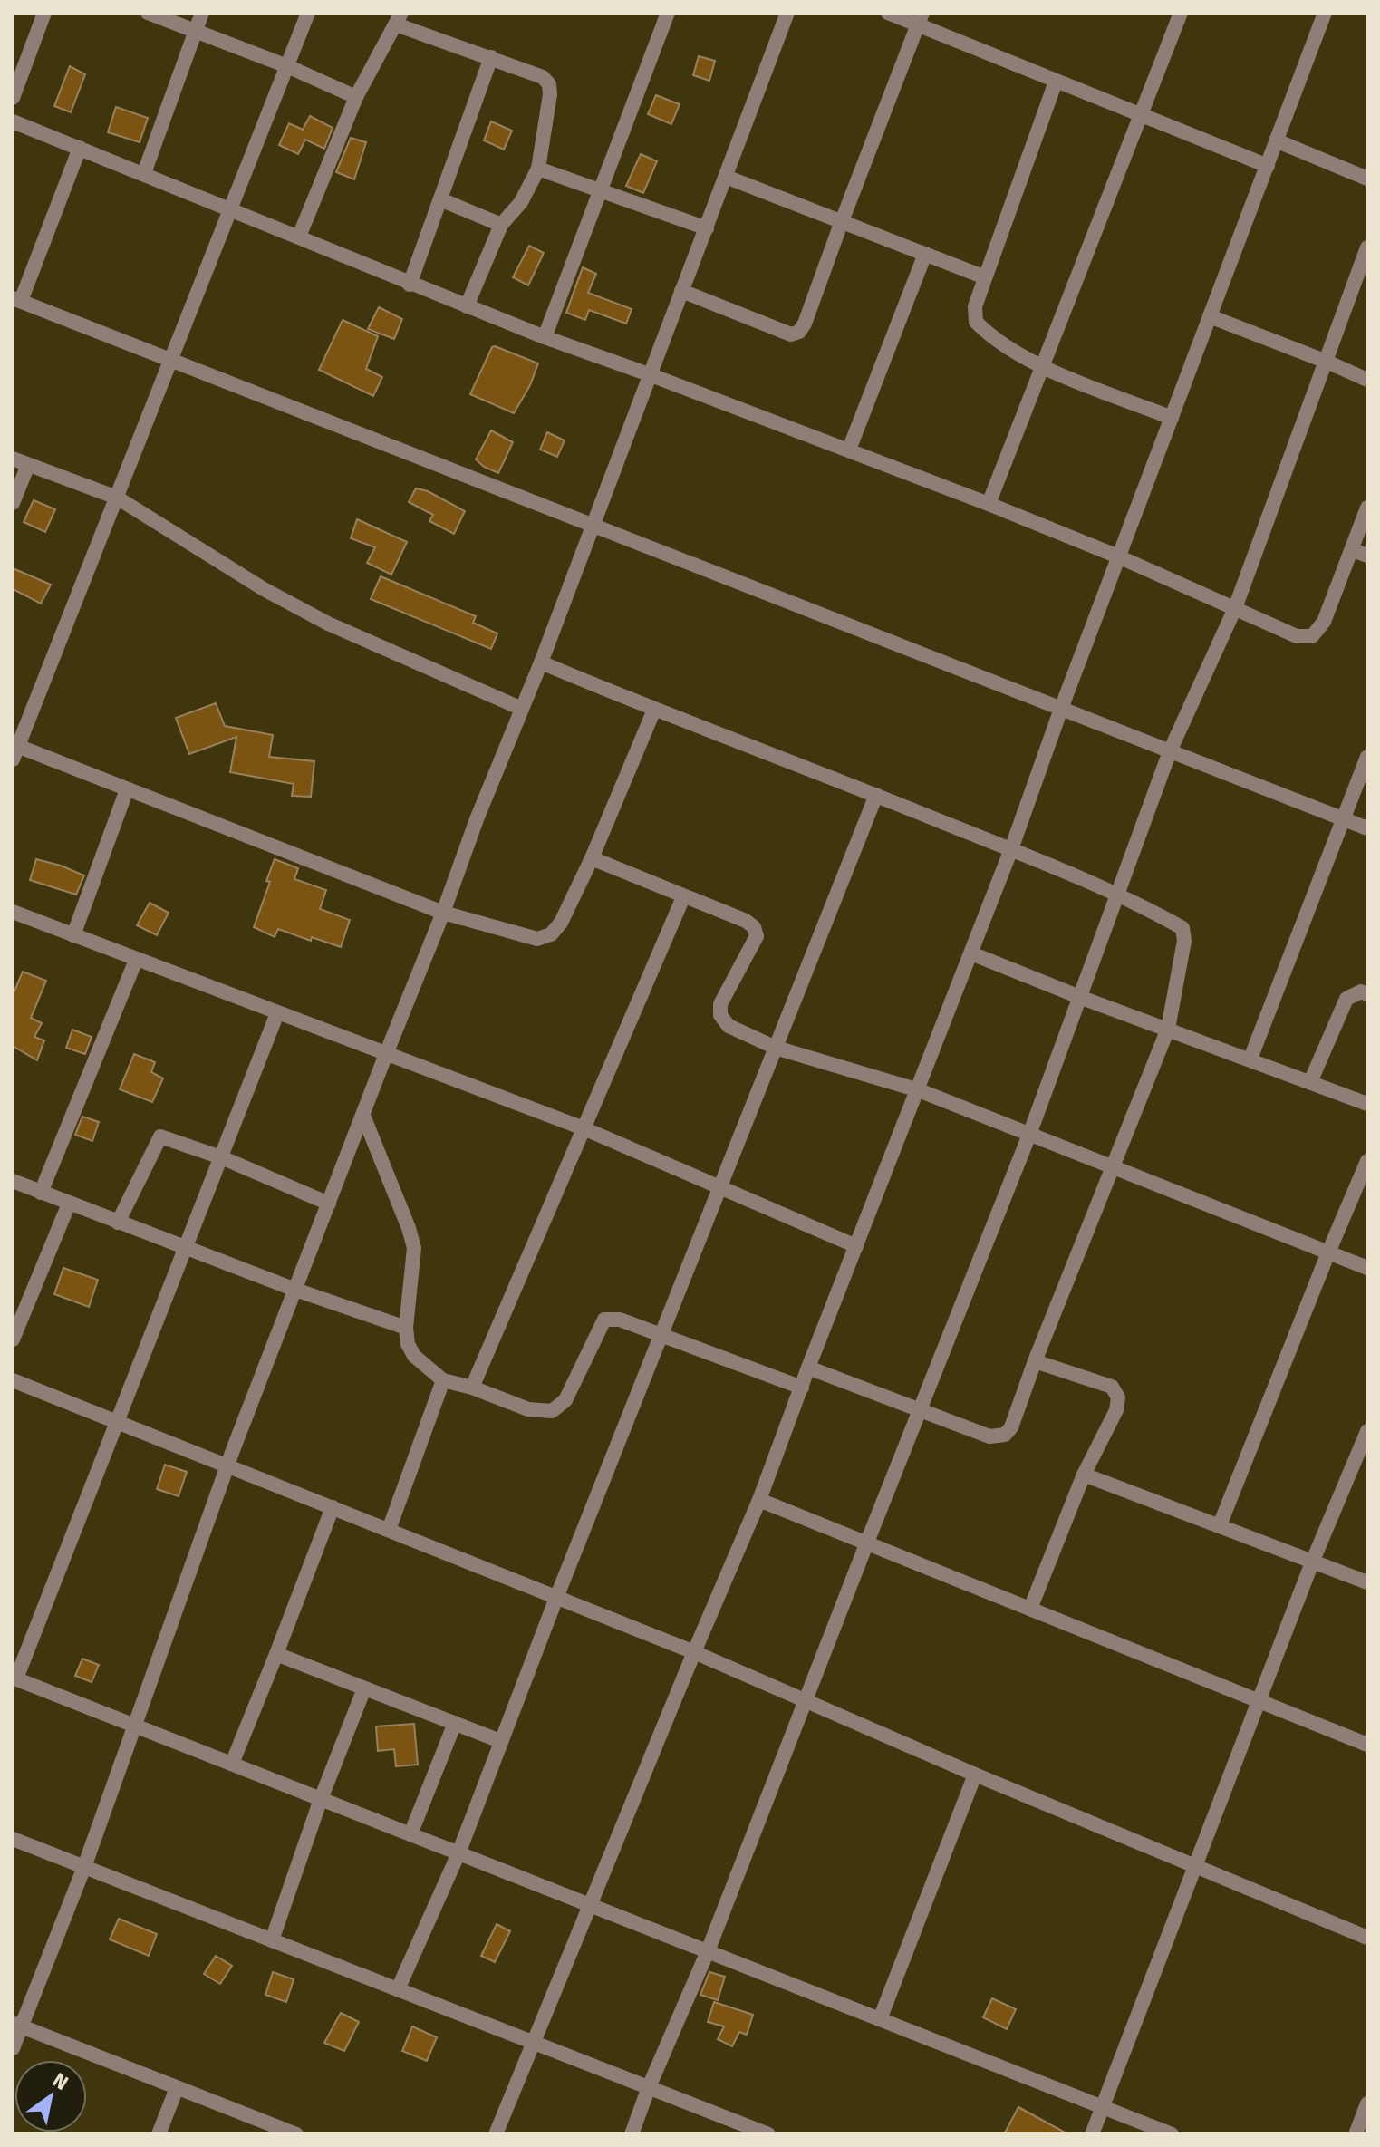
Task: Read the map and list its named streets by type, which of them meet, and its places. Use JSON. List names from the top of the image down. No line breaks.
{"north":"top right"}
